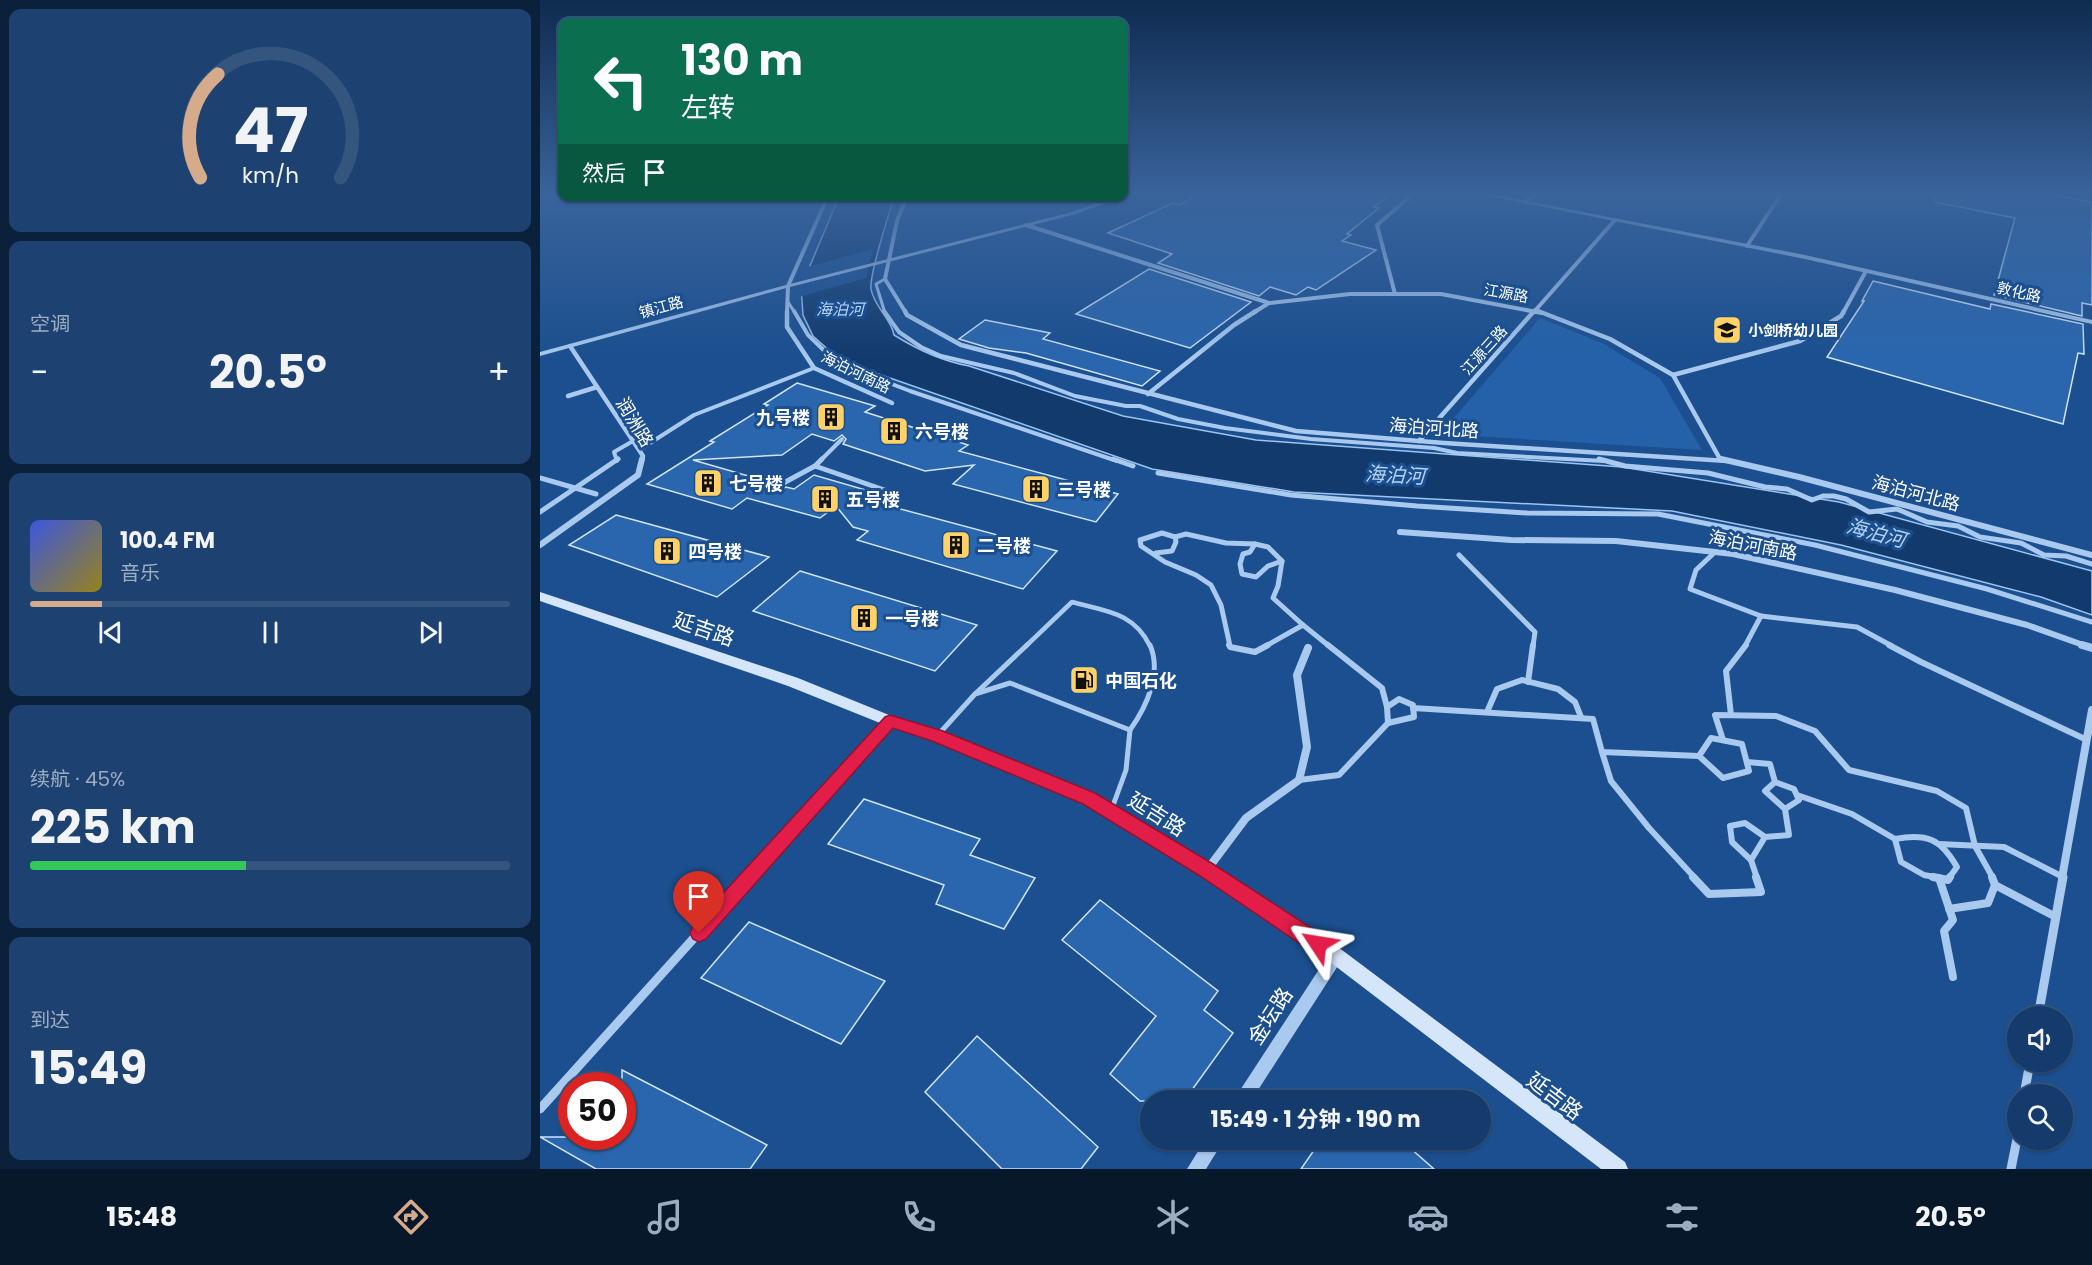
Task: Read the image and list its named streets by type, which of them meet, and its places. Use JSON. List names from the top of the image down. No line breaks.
{"streets":{"main road":["延吉路"],"street":["敦化路","江源路","镇江路","江源三路","海泊河南路","润洲路","海泊河北路","金坛路"]},"crossings":[["江源路","江源三路"],["江源路","海泊河北路"],["镇江路","海泊河南路"],["镇江路","润洲路"],["江源三路","海泊河北路"],["延吉路","金坛路"]],"water":["海泊河"],"places":{"school or university":["小剑桥幼儿园"],"building":["九号楼","六号楼","七号楼","三号楼","五号楼","二号楼","四号楼","一号楼"],"fuel station":["中国石化"]},"page":{"turn":["130 m","左转"],"then":"然后","tile":["空调",["续航 · 45%","225 km"],["到达","15:49"]],"heat":["−","20.5°","+"],"song":["100.4 FM","音乐"],"limit":"50","trip":"15:49 · 1 分钟 · 190 m","tabs":["15:48","20.5°"],"gauge":["47","km/h"]}}
